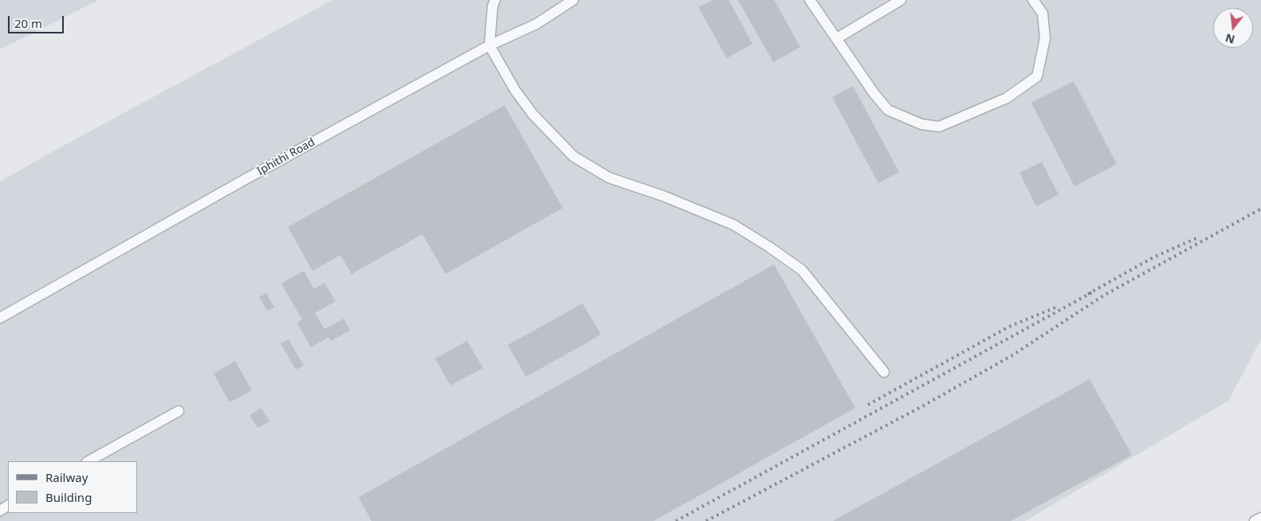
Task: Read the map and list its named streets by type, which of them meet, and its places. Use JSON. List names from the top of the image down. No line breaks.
{"streets":{"lane":["Iphithi Road"]},"legend":["Railway","Building"],"scale_bar":"20 m","north":"bottom"}
